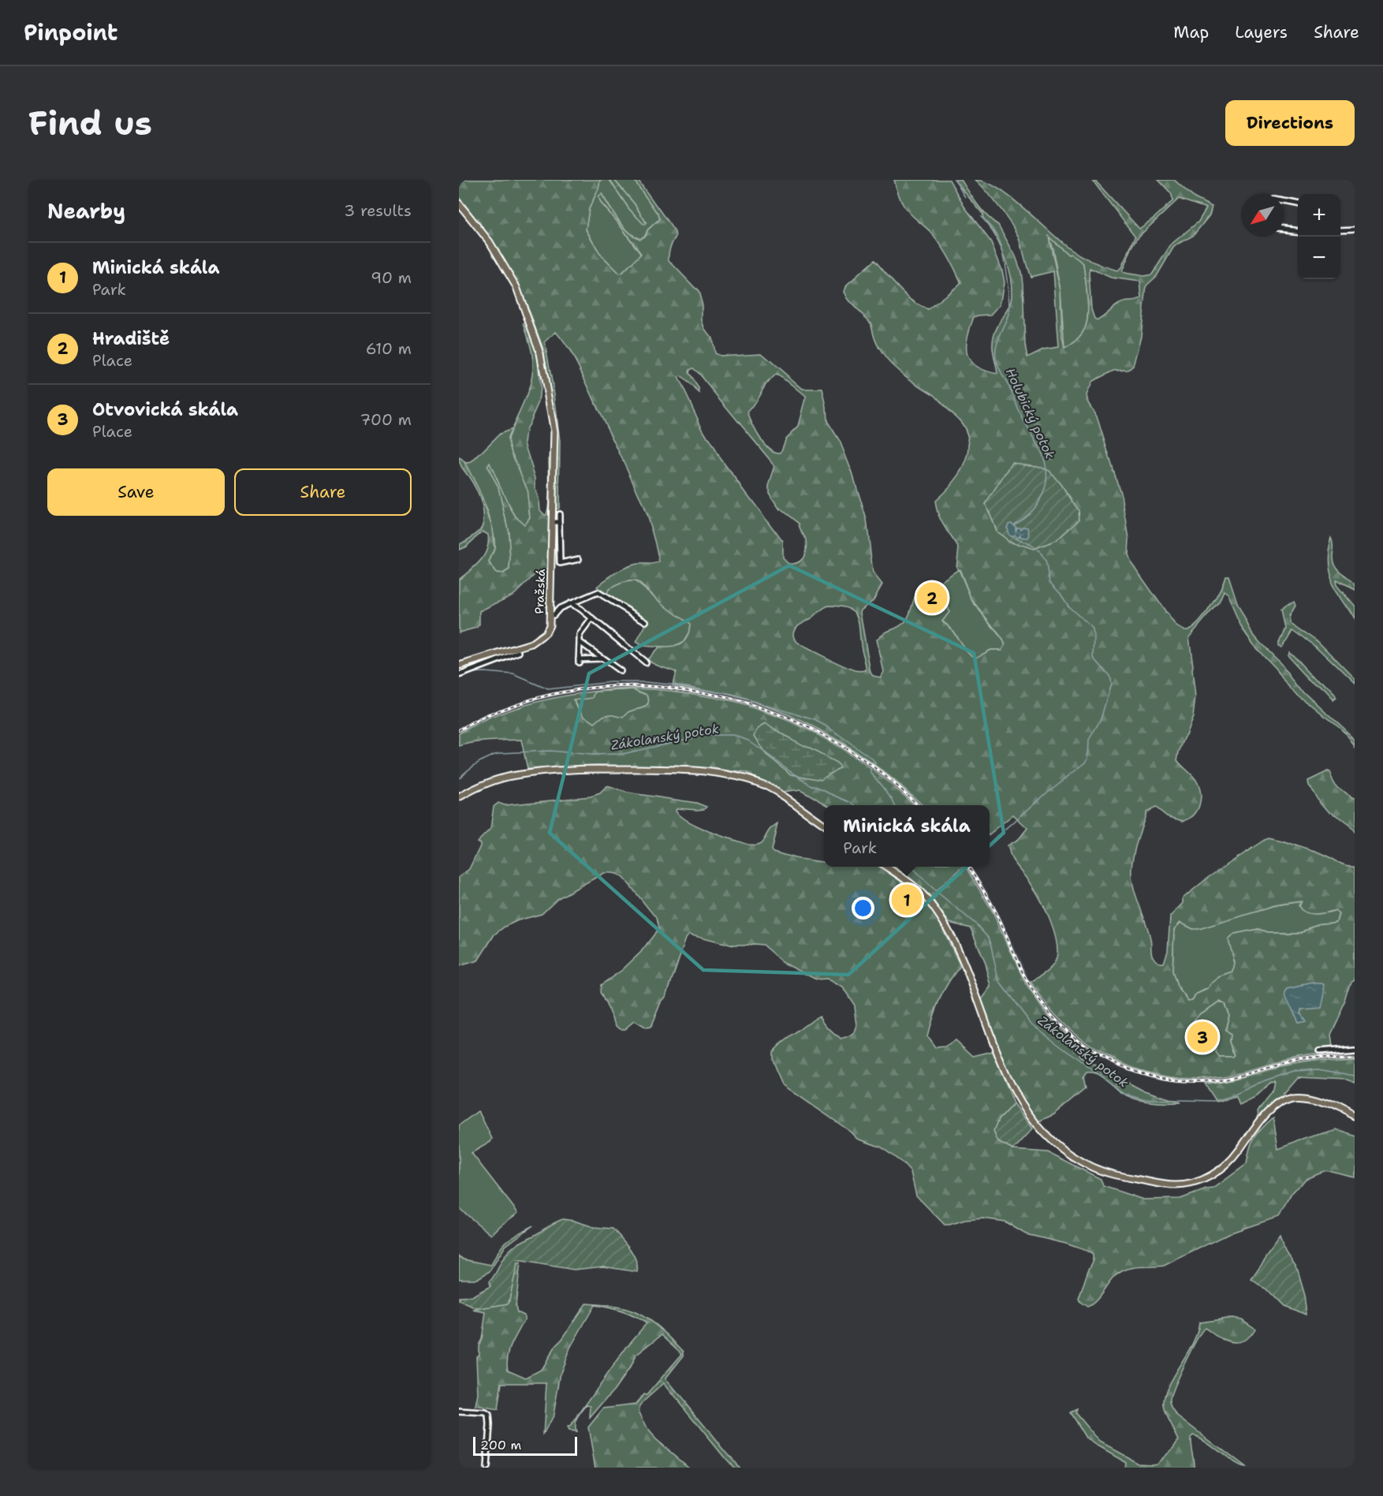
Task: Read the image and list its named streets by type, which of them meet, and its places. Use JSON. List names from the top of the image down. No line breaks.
{"streets":{"main road":["Pražská"]},"water":["Holubický potok","Zákolanský potok"],"scale_bar":"200 m","north":"bottom left","page":{"header":"Pinpoint","nav":["Map","Layers","Share"],"buttons":["Directions",["Save","Share"]],"title":"Find us","heading":["Nearby","3 results"],"map_buttons":["+","−"],"list":[{"mark":"1","name":"Minická skála","note":"Park","value":"90 m"},{"mark":"2","name":"Hradiště","note":"Place","value":"610 m"},{"mark":"3","name":"Otvovická skála","note":"Place","value":"700 m"}],"pins":["2","1","3"],"popup":["Minická skála","Park"],"scale":"200 m"}}
